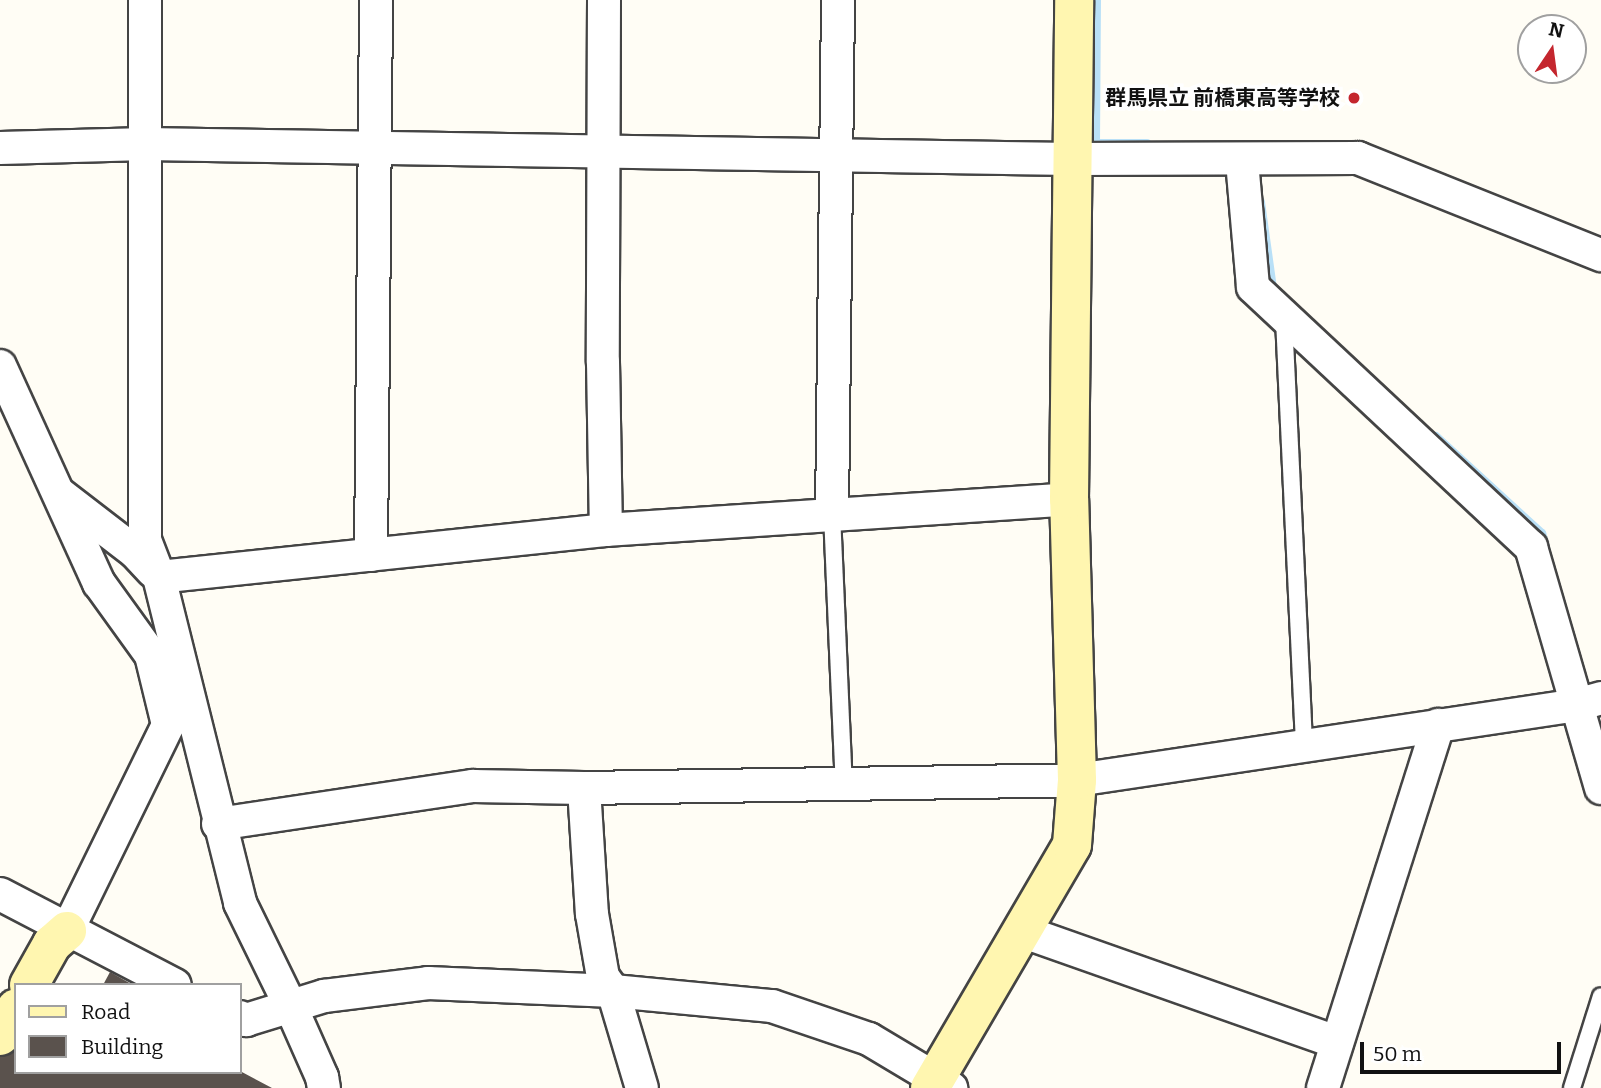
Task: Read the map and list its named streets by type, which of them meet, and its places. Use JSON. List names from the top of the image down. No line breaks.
{"places":["群馬県立 前橋東高等学校"],"legend":["Road","Building"],"scale_bar":"50 m","north":"top"}
